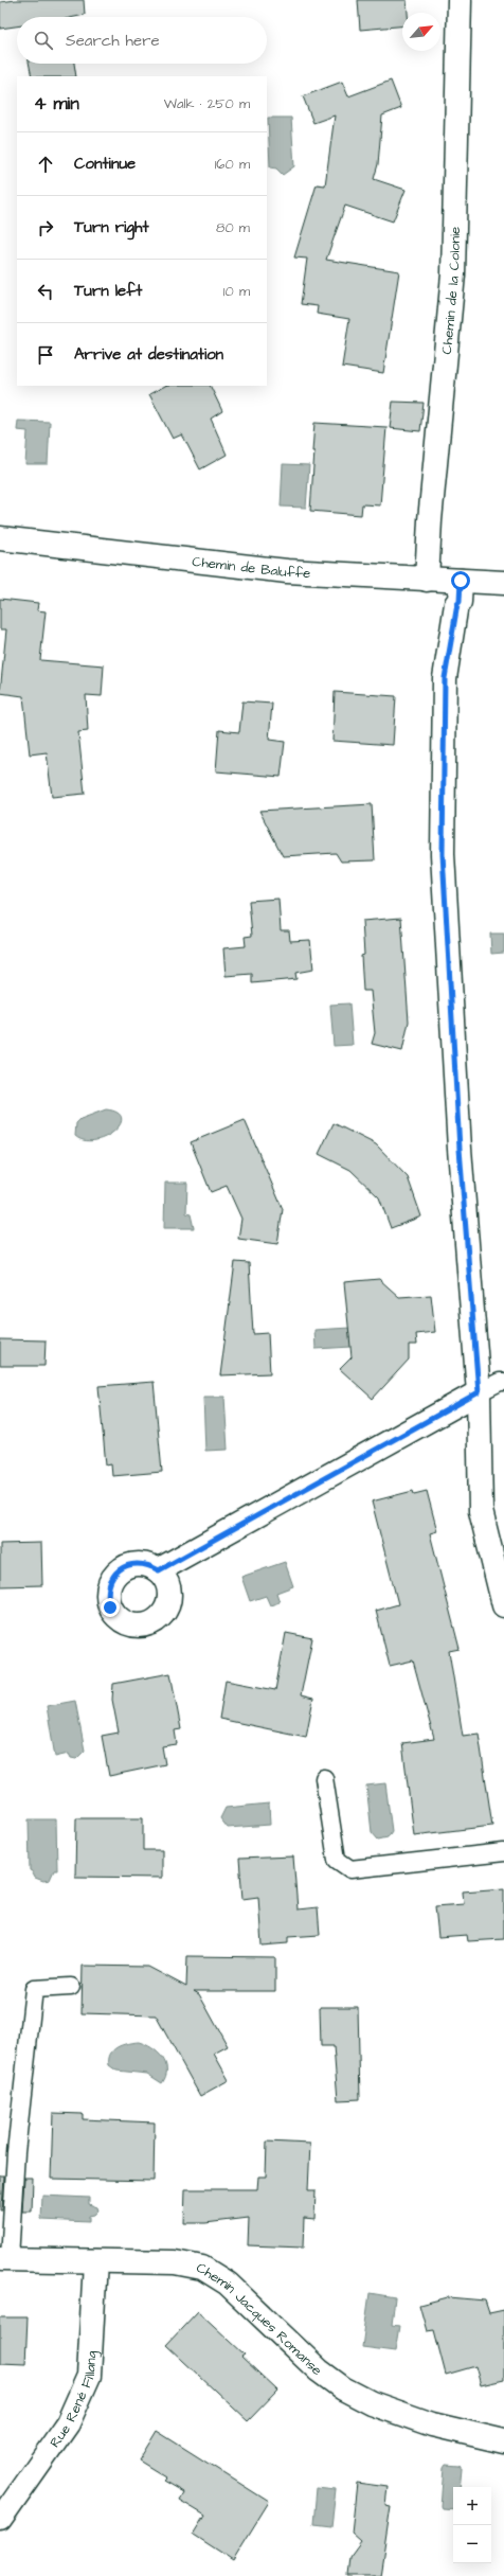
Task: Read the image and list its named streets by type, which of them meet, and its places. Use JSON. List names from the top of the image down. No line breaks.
{"streets":{"street":["Chemin de la Colonie","Chemin de Baluffe","Chemin Jacques Romanse","Rue René Fillang"]},"crossings":[["Chemin de la Colonie","Chemin de Baluffe"],["Chemin Jacques Romanse","Rue René Fillang"]],"north":"top right","page":{"search":"Search here","heading":["4 min","Walk · 250 m"],"list":[["Continue","160 m"],["Turn right","80 m"],["Turn left","10 m"],"Arrive at destination"],"map_buttons":["+","−"]}}
